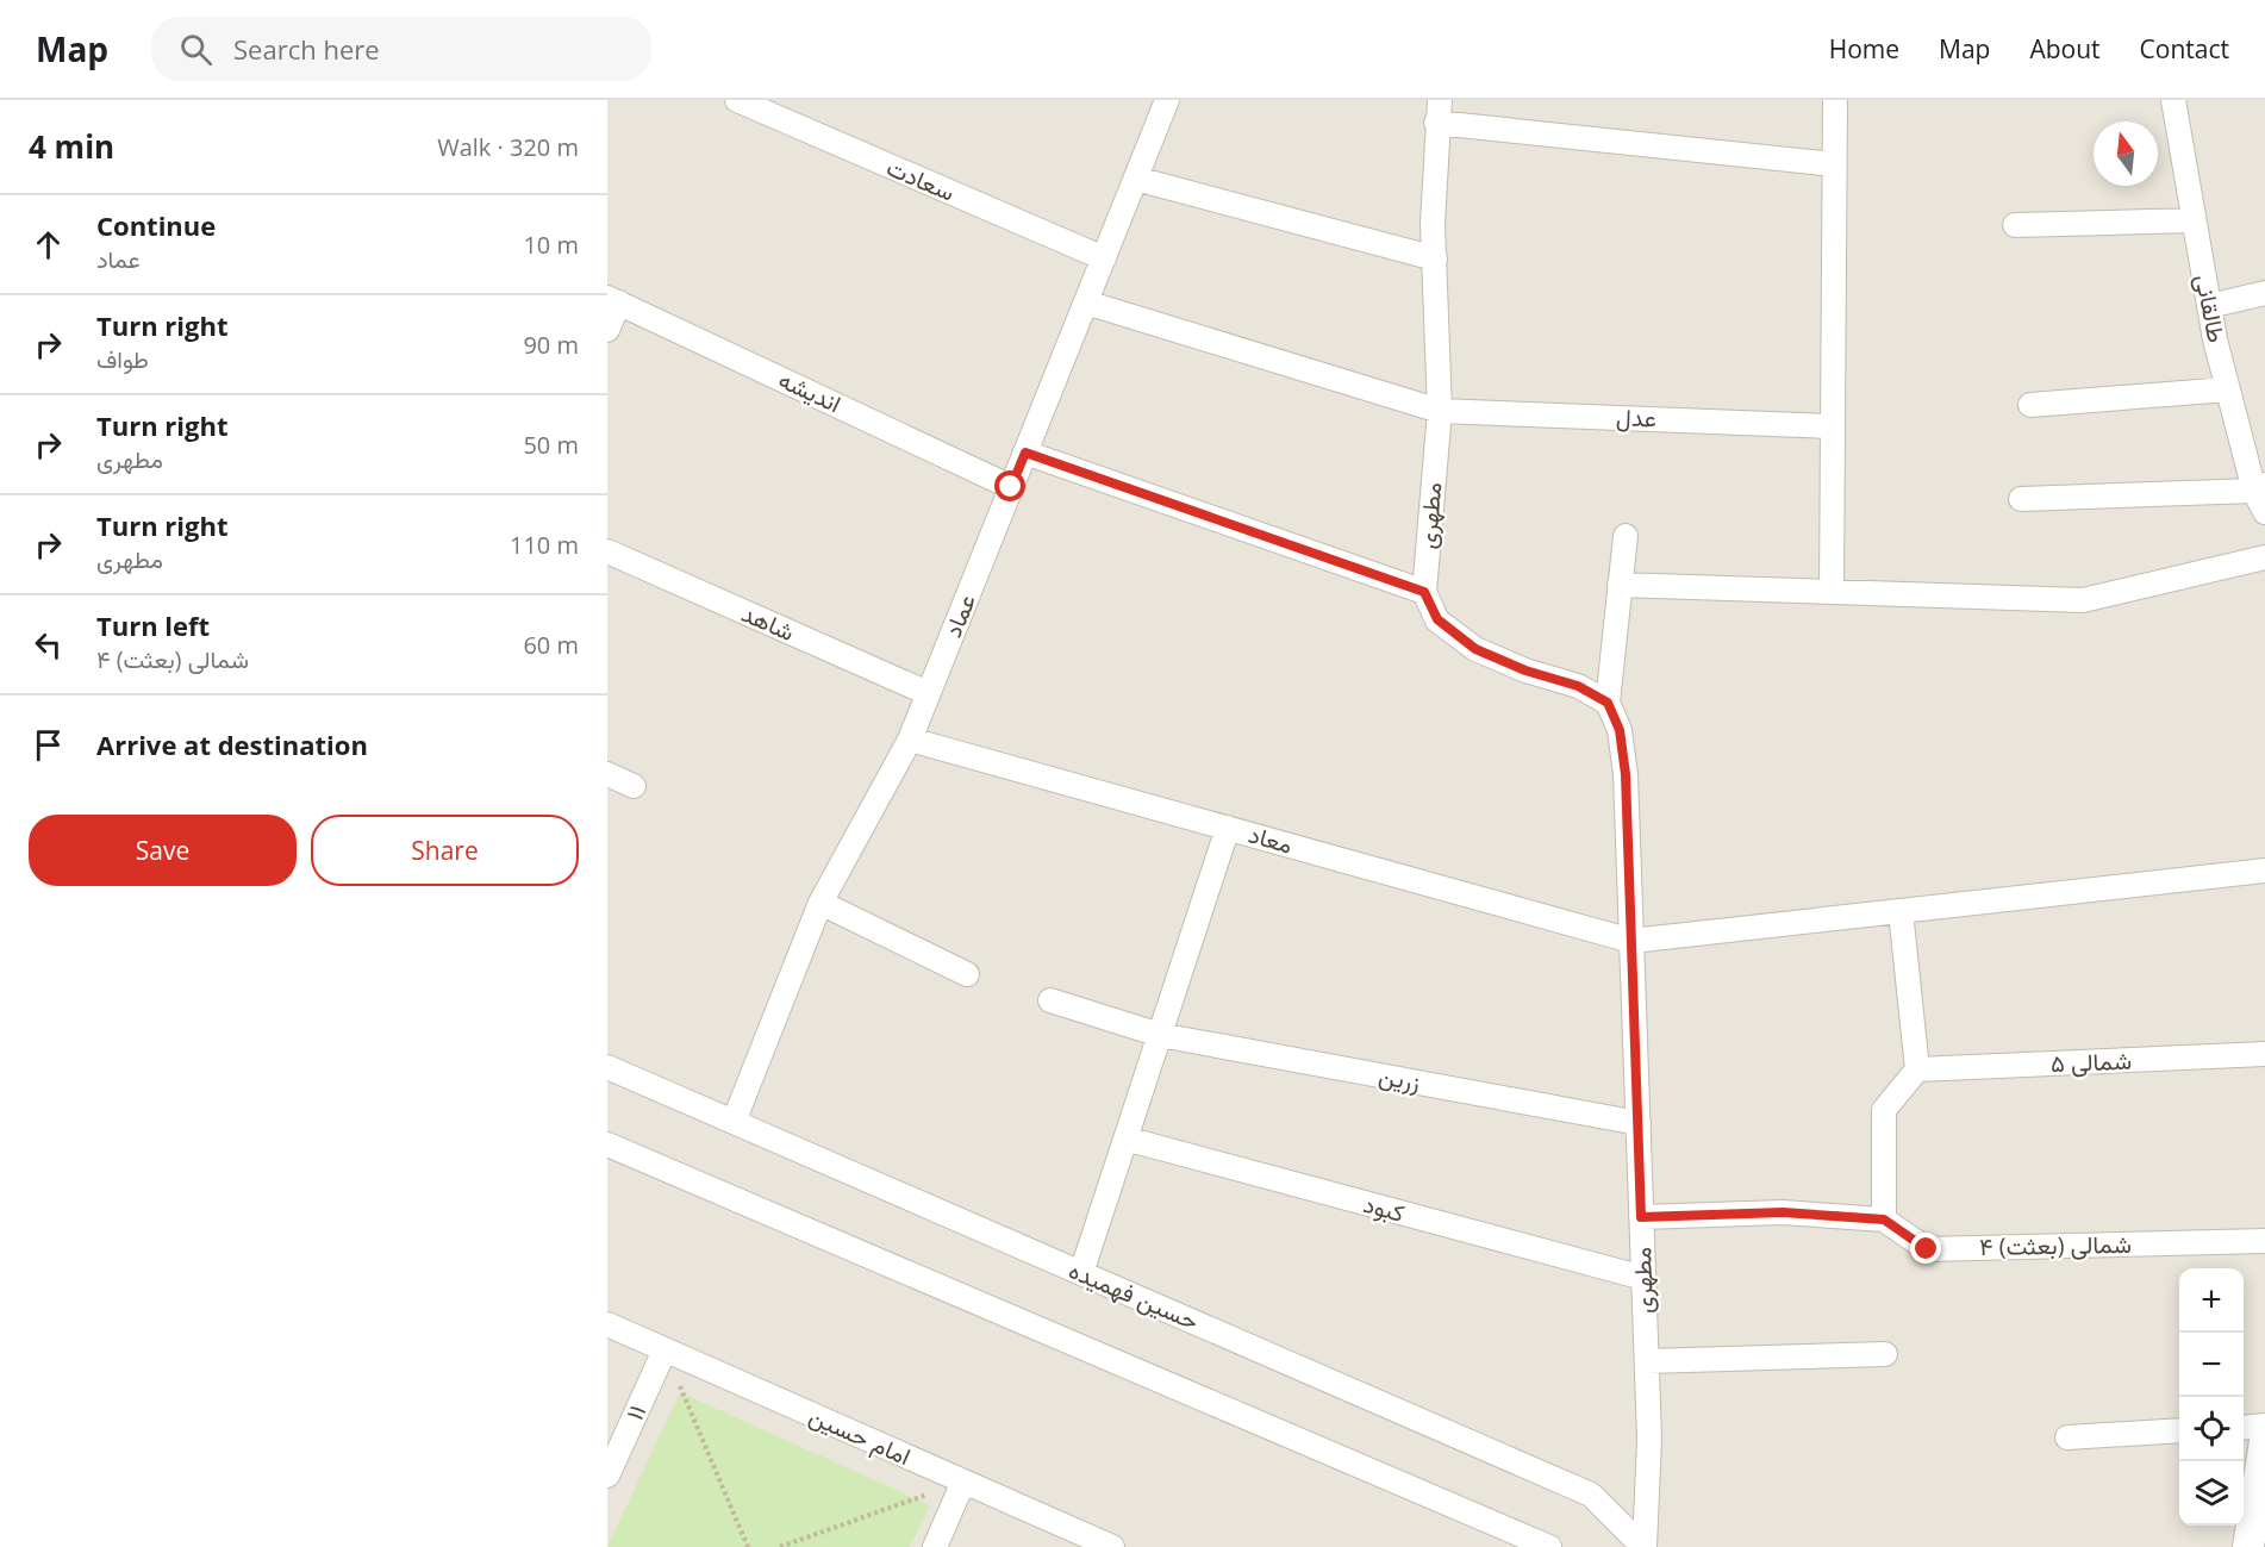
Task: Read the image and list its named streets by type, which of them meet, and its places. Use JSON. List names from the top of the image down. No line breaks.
{"streets":{"street":["سعادت","طالقانی","اندیشه","عدل","مطهری","عماد","شاهد","معاد","۵ شمالی","زرین","کبود","۴ شمالی (بعثت)","حسین فهمیده","۱۱","امام حسین"]},"crossings":[["سعادت","عماد"],["اندیشه","عماد"],["عدل","مطهری"],["عدل","عماد"],["مطهری","معاد"],["مطهری","زرین"],["مطهری","کبود"],["مطهری","حسین فهمیده"],["عماد","شاهد"],["عماد","معاد"],["عماد","حسین فهمیده"],["۱۱","امام حسین"]],"north":"top","page":{"header":"Map","search":"Search here","nav":["Home","Map","About","Contact"],"heading":["4 min","Walk · 320 m"],"list":[["Continue","عماد","10 m"],["Turn right","طواف","90 m"],["Turn right","مطهری","50 m"],["Turn right","مطهری","110 m"],["Turn left","۴ شمالی (بعثت)","60 m"],"Arrive at destination"],"buttons":["Save","Share"],"map_buttons":["+","−"]}}
